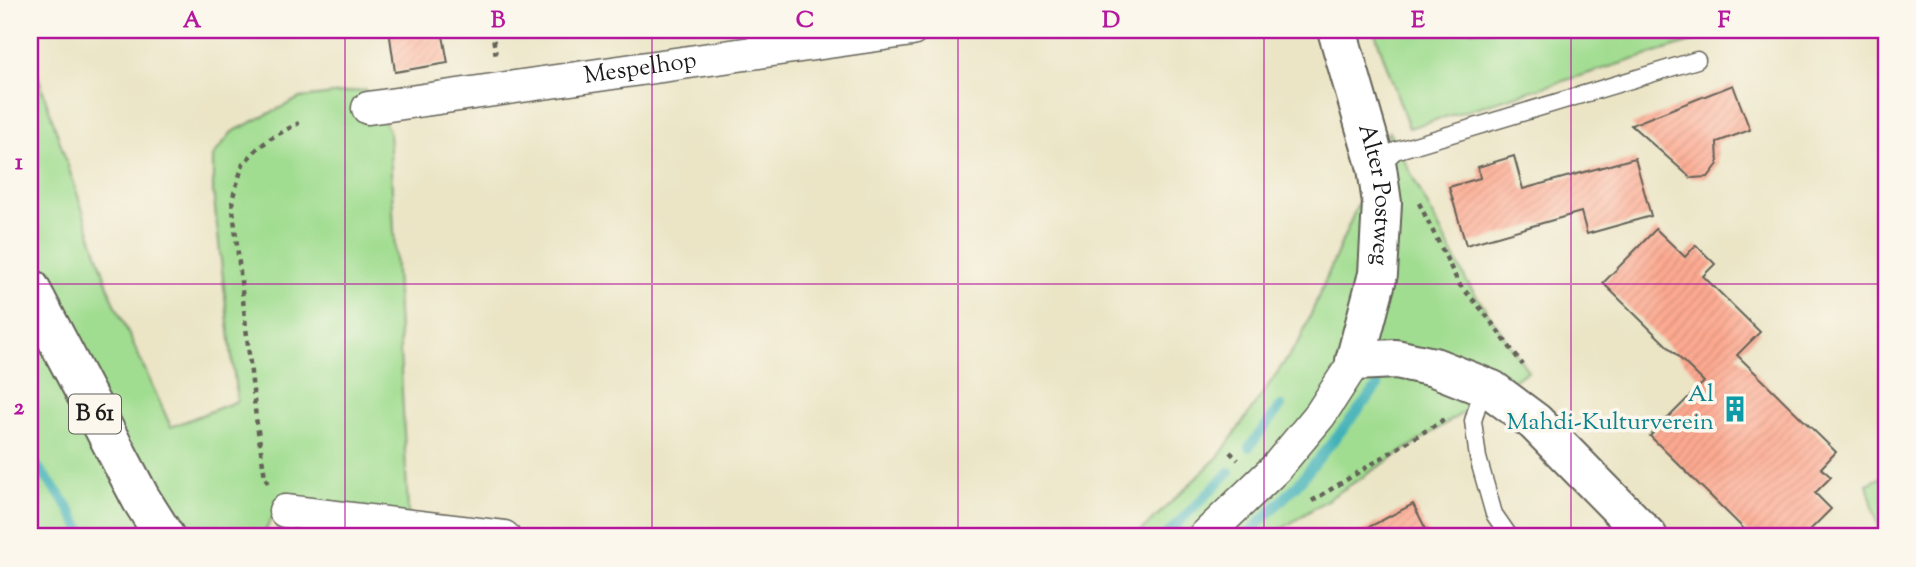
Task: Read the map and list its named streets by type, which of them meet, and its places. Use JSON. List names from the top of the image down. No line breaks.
{"streets":{"street":["Mespelhop","Alter Postweg","B 61"]},"places":{"building":["Al Mahdi-Kulturverein"]},"grid":{"columns":["A","B","C","D","E","F"],"rows":["1","2"]}}
